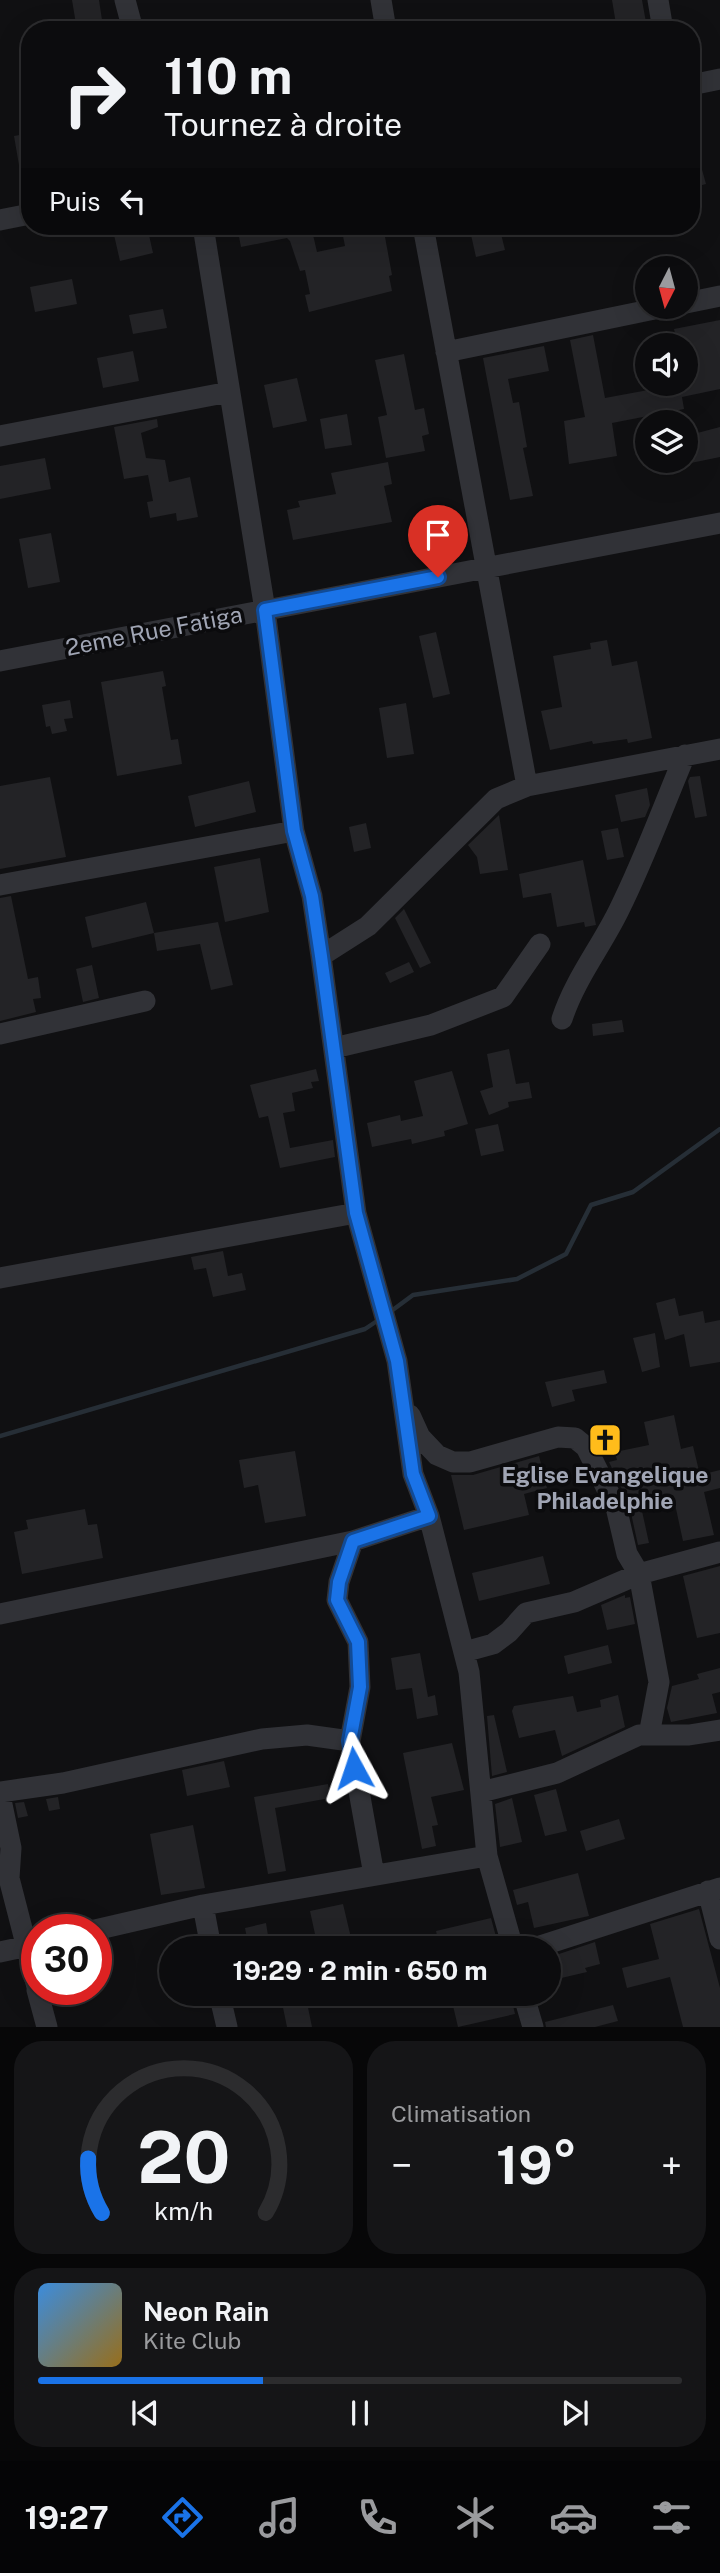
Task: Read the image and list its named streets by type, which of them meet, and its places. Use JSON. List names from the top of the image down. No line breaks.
{"streets":{"street":["2eme Rue Fatiga"]},"places":{"church":["Eglise Evangelique Philadelphie"]},"north":"bottom","page":{"turn":["110 m","Tournez à droite"],"then":"Puis","limit":"30","trip":"19:29 · 2 min · 650 m","tile":"Climatisation","heat":["−","19°","+"],"song":["Neon Rain","Kite Club"],"tabs":"19:27","gauge":["20","km/h"]}}
